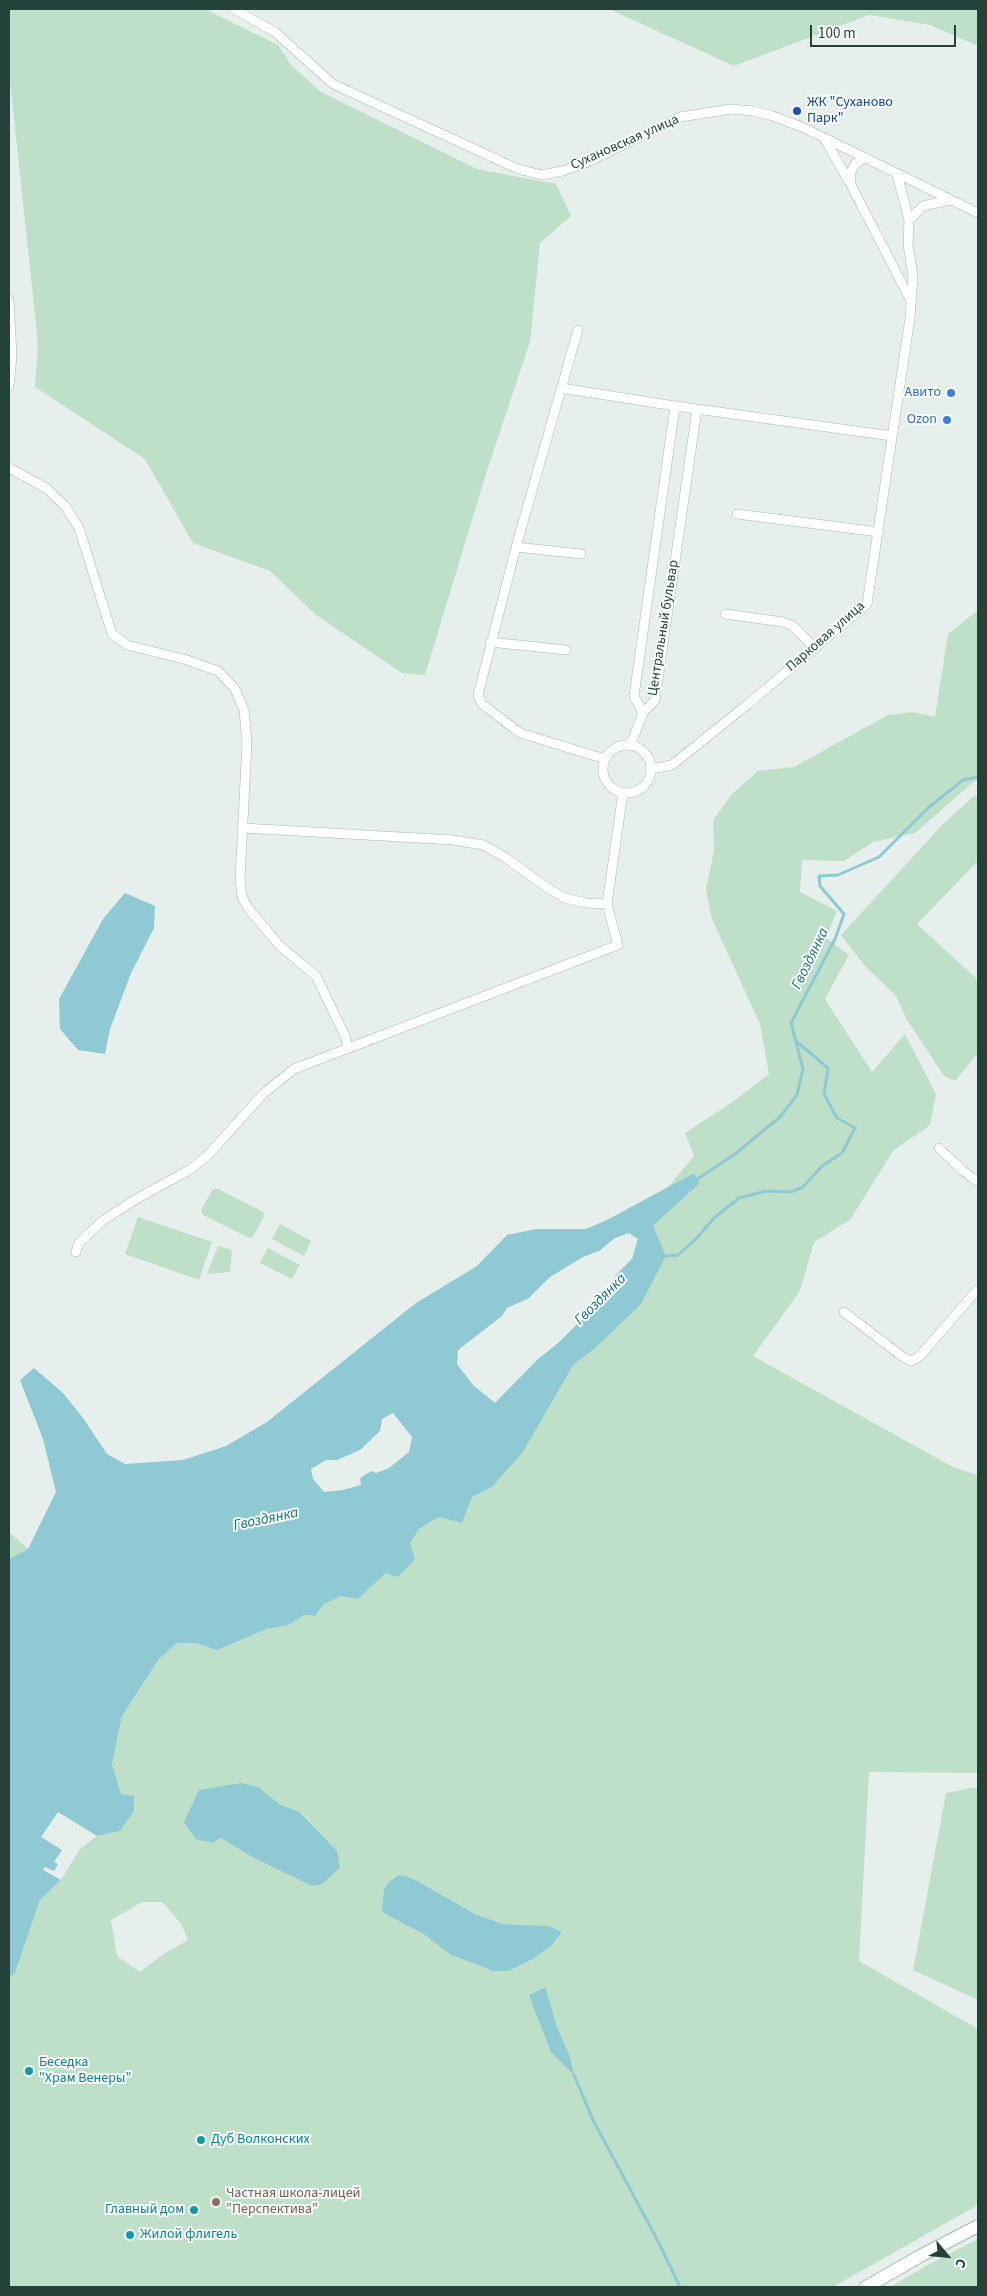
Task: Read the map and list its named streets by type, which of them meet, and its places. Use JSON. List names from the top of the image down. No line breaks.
{"streets":{"street":["Сухановская улица","Центральный бульвар","Парковая улица"]},"crossings":[["Сухановская улица","Парковая улица"]],"water":["Гвоздянка"],"places":["ЖК \"Суханово Парк\"","Авито","Ozon","Беседка \"Храм Венеры\"","Дуб Волконских","Частная школа-лицей \"Перспектива\"","Главный дом","Жилой флигель"],"scale_bar":"100 m","north":"bottom right"}
